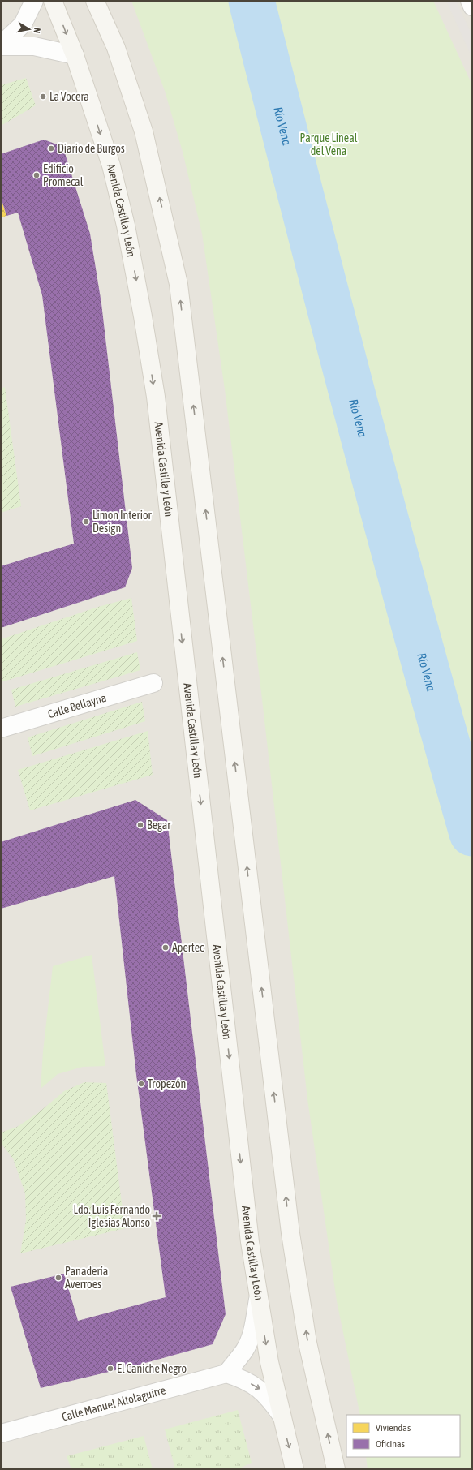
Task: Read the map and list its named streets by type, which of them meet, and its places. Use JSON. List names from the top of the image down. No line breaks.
{"streets":{"main road":["Avenida Castilla y León"],"street":["Calle Bellayna","Calle Manuel Altolaguirre"]},"water":["Río Vena"],"parks":["Parque Lineal del Vena"],"places":{"other":["La Vocera","Diario de Burgos","Edificio Promecal","Limon Interior Design","Begar","Apertec","Tropezón","Panadería Averroes","El Caniche Negro"],"health":["Ldo. Luis Fernando Iglesias Alonso"]},"legend":["Viviendas","Oficinas"],"north":"right"}
